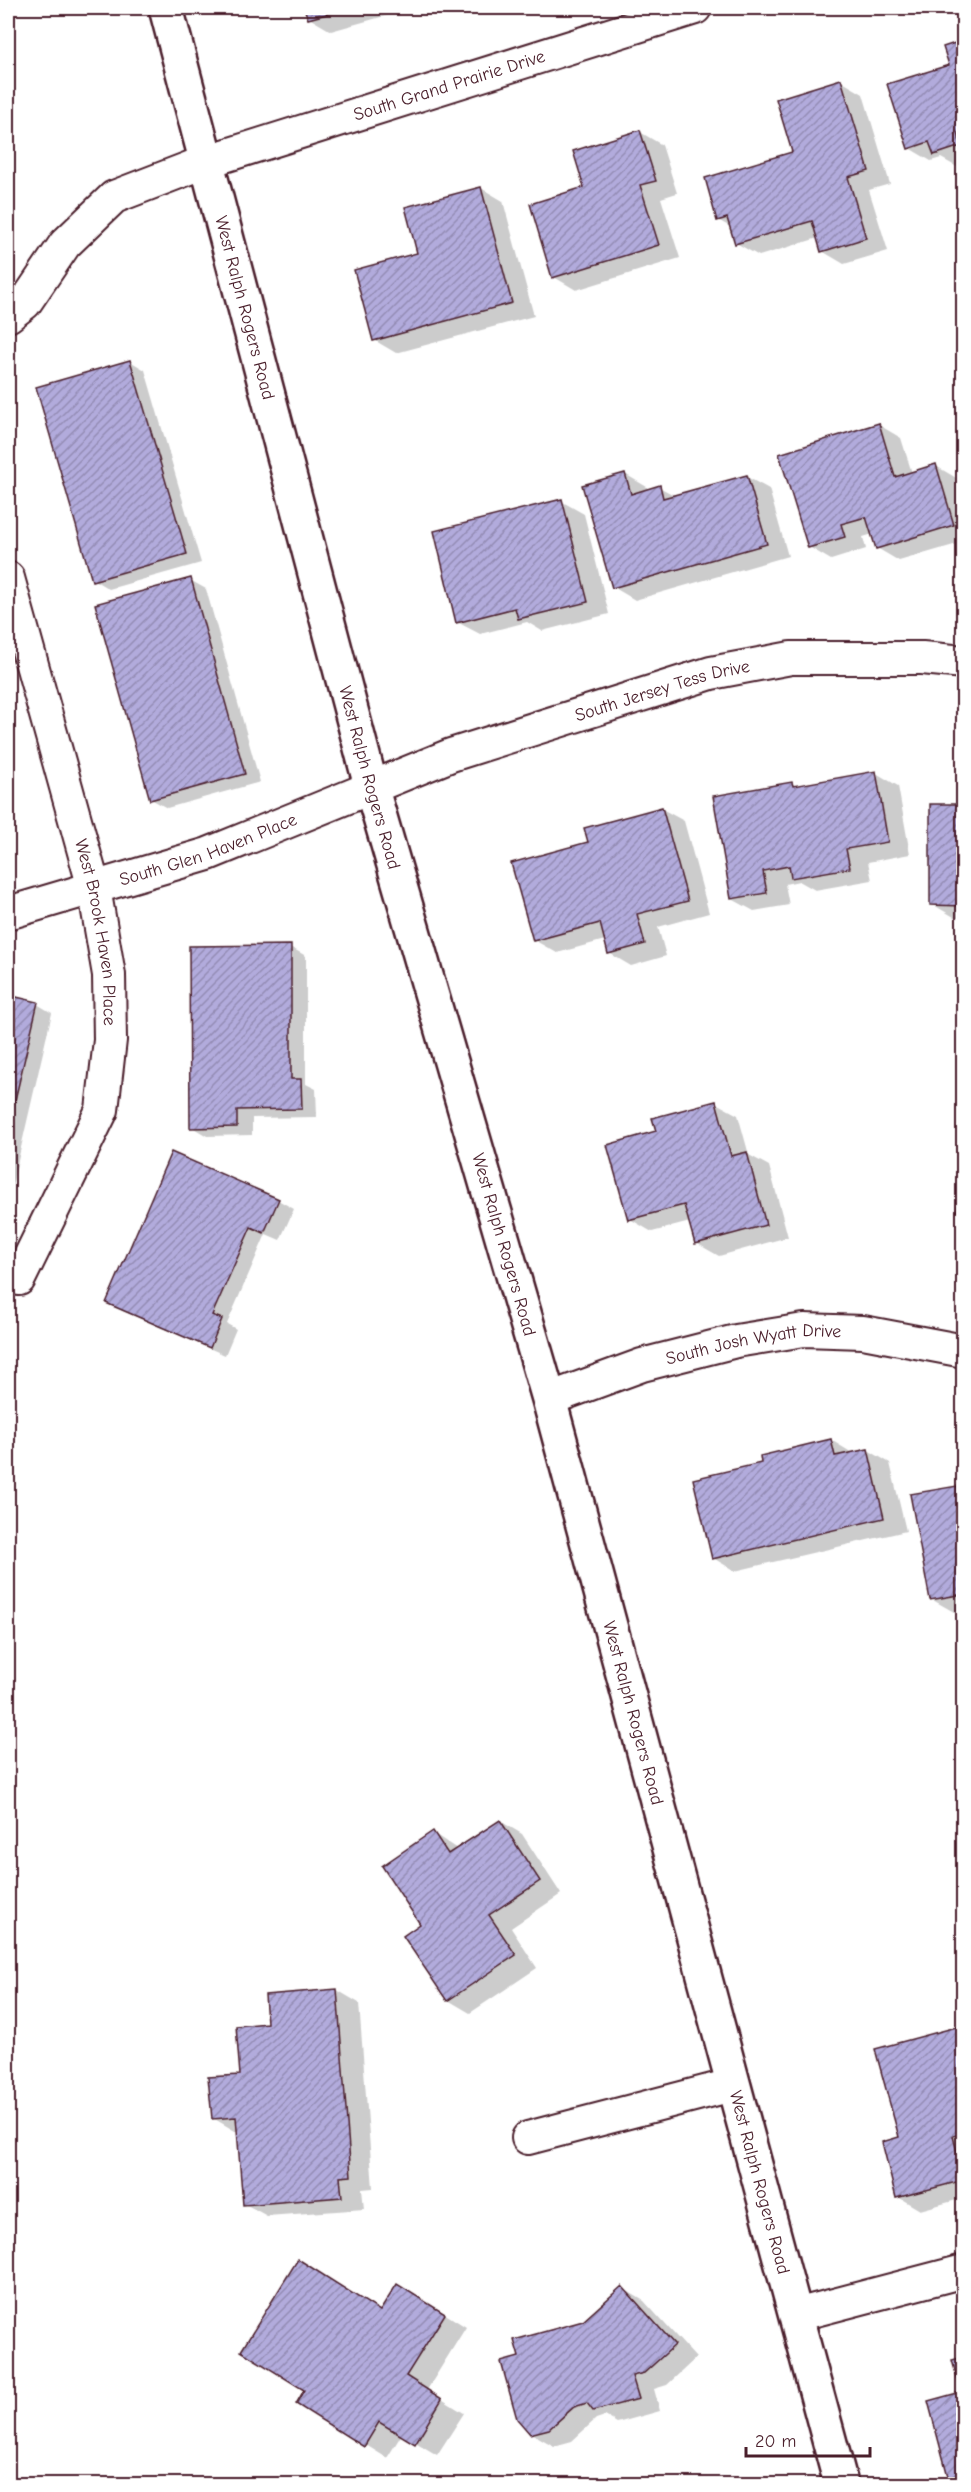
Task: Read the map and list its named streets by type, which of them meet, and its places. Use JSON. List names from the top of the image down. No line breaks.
{"streets":{"street":["South Grand Prairie Drive","West Ralph Rogers Road","South Jersey Tess Drive","South Glen Haven Place","West Brook Haven Place","South Josh Wyatt Drive"]},"crossings":[["South Grand Prairie Drive","West Ralph Rogers Road"],["West Ralph Rogers Road","South Jersey Tess Drive"],["West Ralph Rogers Road","South Glen Haven Place"],["West Ralph Rogers Road","South Josh Wyatt Drive"],["South Jersey Tess Drive","South Glen Haven Place"],["South Glen Haven Place","West Brook Haven Place"]],"scale_bar":"20 m"}
